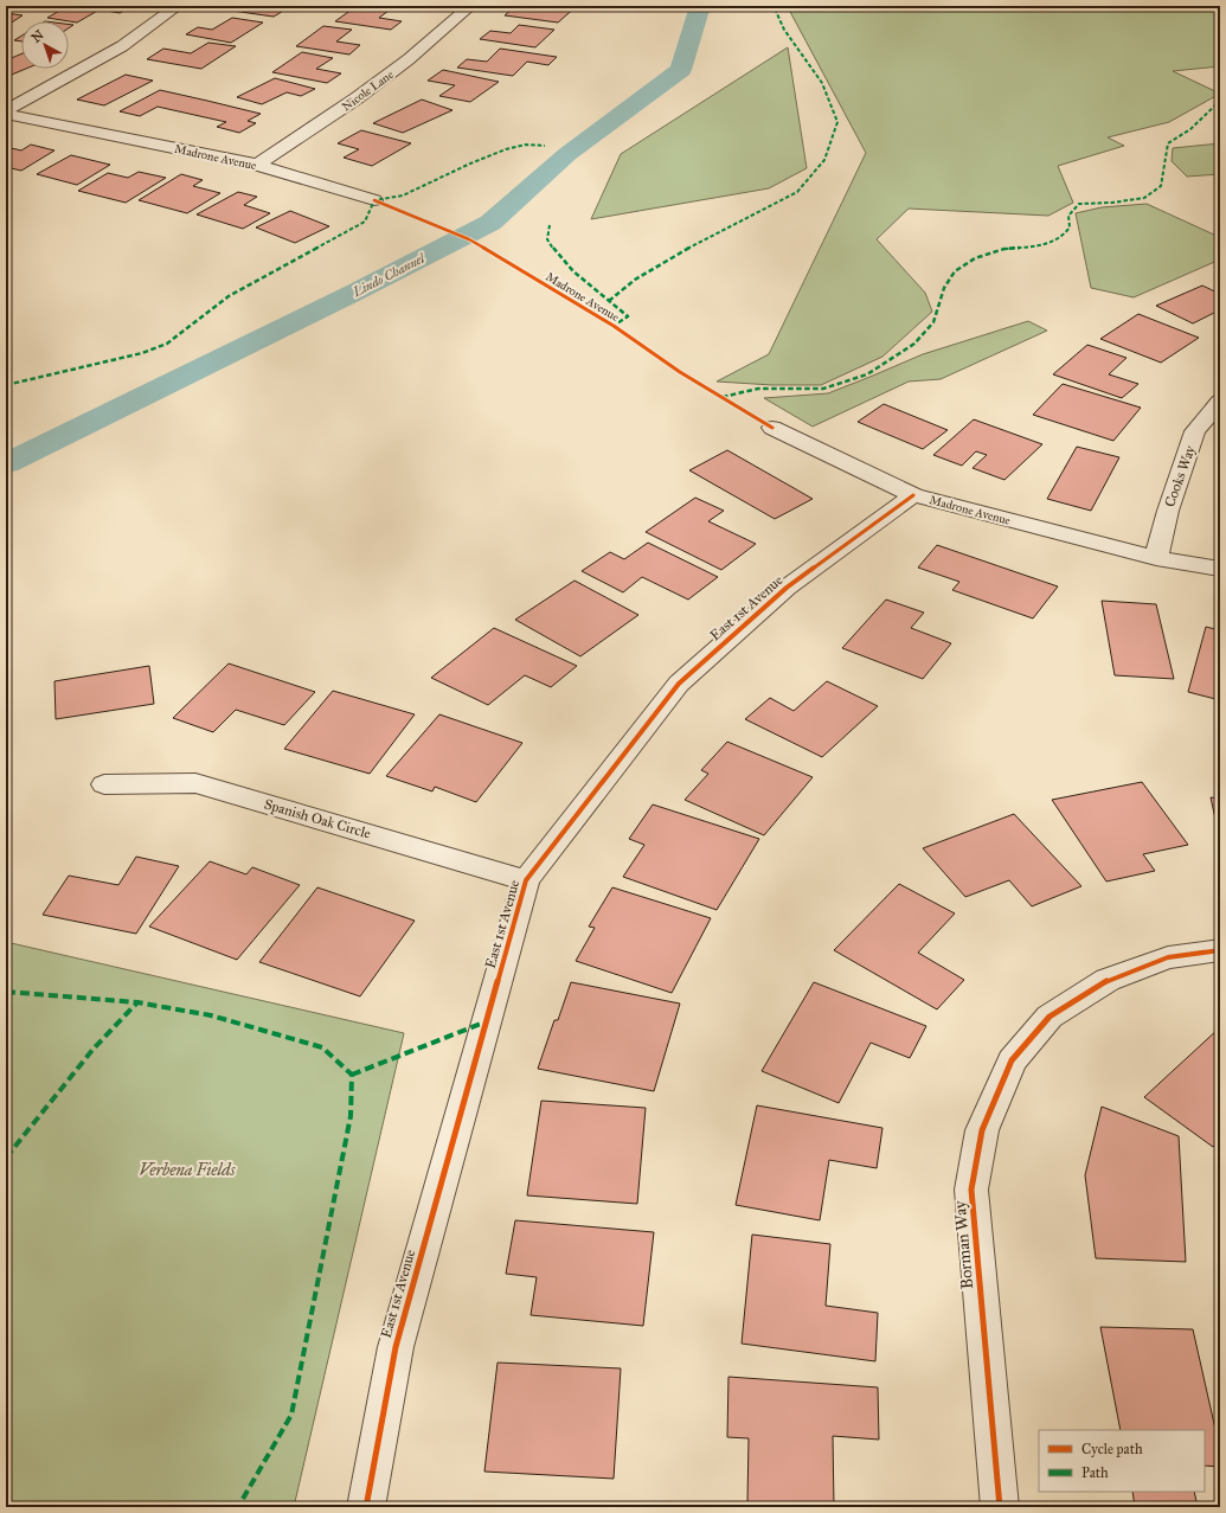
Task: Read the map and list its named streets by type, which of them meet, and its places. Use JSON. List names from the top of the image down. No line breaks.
{"streets":{"street":["Nicole Lane","Madrone Avenue","Cooks Way","East 1st Avenue","Spanish Oak Circle","Borman Way"]},"crossings":[["Nicole Lane","Madrone Avenue"],["Madrone Avenue","Cooks Way"],["Madrone Avenue","East 1st Avenue"],["East 1st Avenue","Spanish Oak Circle"]],"water":["Lindo Channel"],"parks":["Verbena Fields"],"legend":["Cycle path","Path"],"north":"top left"}
